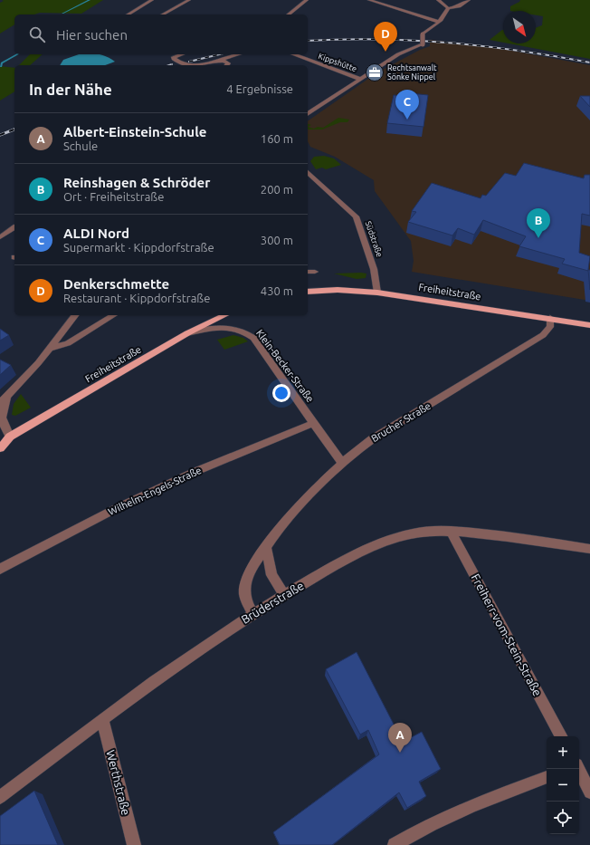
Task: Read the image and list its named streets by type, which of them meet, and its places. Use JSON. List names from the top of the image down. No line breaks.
{"streets":{"main road":["Freiheitstraße"],"street":["Kippshütte","Südstraße","Klein-Becker-Straße","Brucher Straße","Wilhelm-Engels-Straße","Brüderstraße","Freiherr-vom-Stein-Straße","Werthstraße"]},"crossings":[["Südstraße","Freiheitstraße"],["Freiheitstraße","Klein-Becker-Straße"],["Freiheitstraße","Brucher Straße"],["Klein-Becker-Straße","Brucher Straße"],["Klein-Becker-Straße","Wilhelm-Engels-Straße"],["Brucher Straße","Brüderstraße"],["Brüderstraße","Freiherr-vom-Stein-Straße"],["Brüderstraße","Werthstraße"]],"places":{"office":["Rechtsanwalt Sönke Nippel"]},"north":"bottom right","page":{"search":"Hier suchen","pins":["D","C","B","A"],"heading":["In der Nähe","4 Ergebnisse"],"list":[{"mark":"A","name":"Albert-Einstein-Schule","note":"Schule","value":"160 m"},{"mark":"B","name":"Reinshagen & Schröder","note":"Ort · Freiheitstraße","value":"200 m"},{"mark":"C","name":"ALDI Nord","note":"Supermarkt · Kippdorfstraße","value":"300 m"},{"mark":"D","name":"Denkerschmette","note":"Restaurant · Kippdorfstraße","value":"430 m"}],"map_buttons":["+","−"]}}
